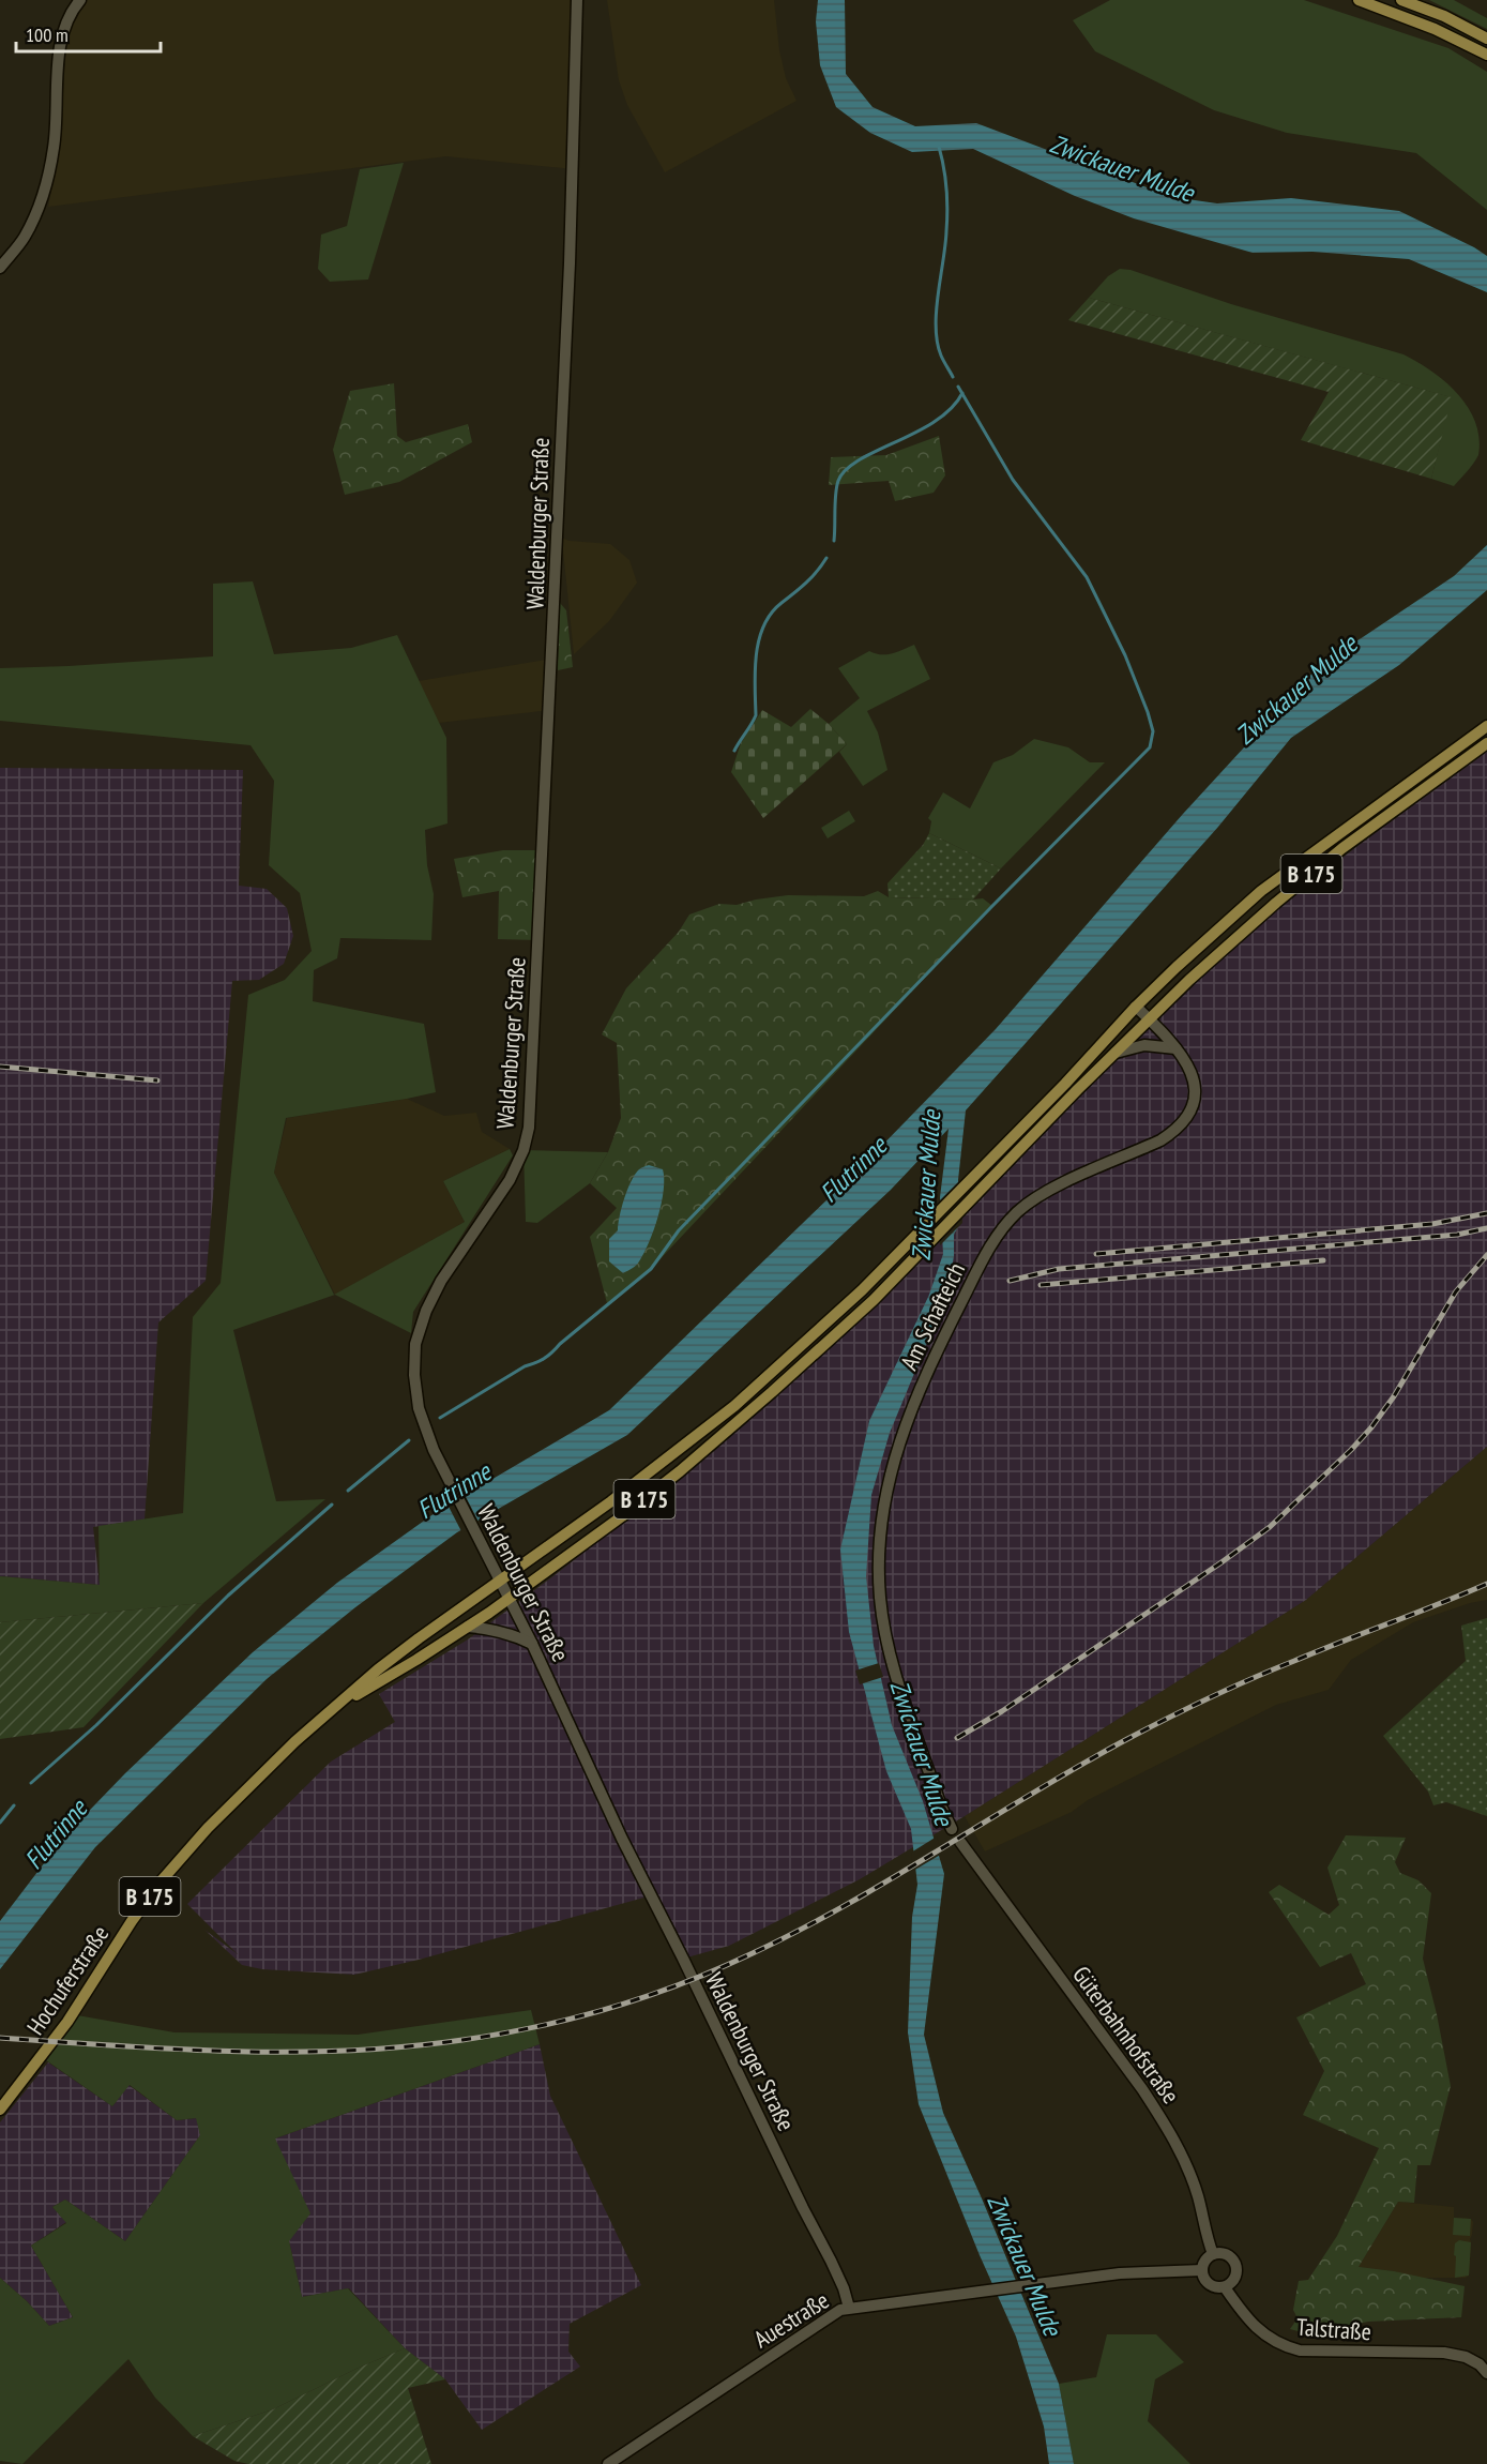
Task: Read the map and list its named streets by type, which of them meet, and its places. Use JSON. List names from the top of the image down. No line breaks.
{"streets":{"main road":["B 175","Hochuferstraße"],"street":["Waldenburger Straße","Am Schafteich","Güterbahnhofstraße","Auestraße","Talstraße"]},"crossings":[["Waldenburger Straße","B 175"],["Waldenburger Straße","Hochuferstraße"],["Waldenburger Straße","Auestraße"],["B 175","Am Schafteich"],["B 175","Hochuferstraße"],["Güterbahnhofstraße","Auestraße"],["Güterbahnhofstraße","Talstraße"],["Auestraße","Talstraße"]],"water":["Zwickauer Mulde","Flutrinne"],"scale_bar":"100 m"}
